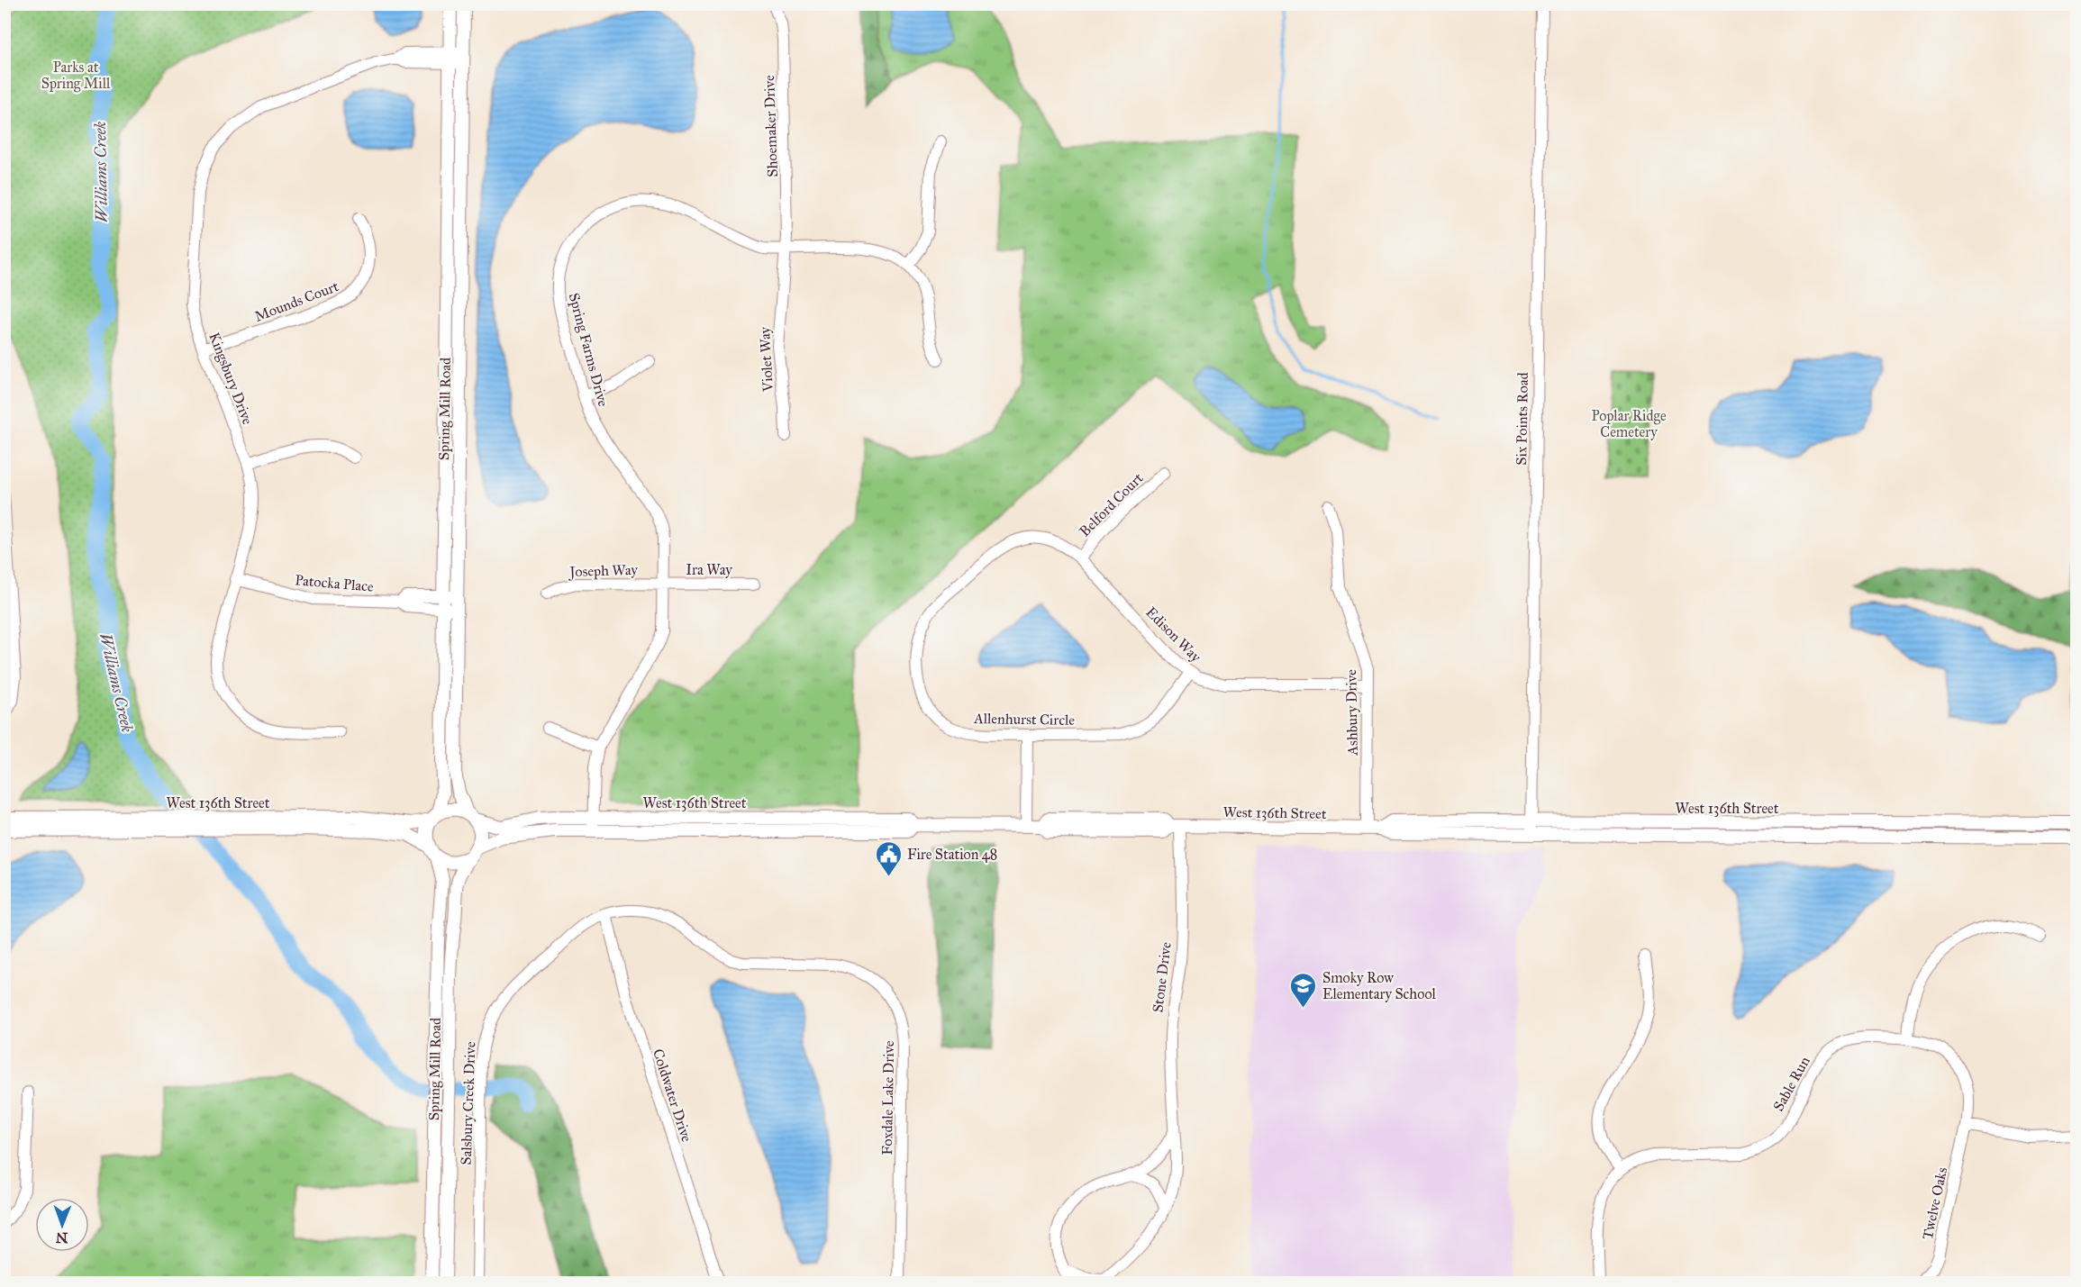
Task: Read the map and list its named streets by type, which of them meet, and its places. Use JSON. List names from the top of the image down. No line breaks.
{"streets":{"street":["Shoemaker Drive","Mounds Court","Spring Farms Drive","Violet Way","Kingsbury Drive","Spring Mill Road","Six Points Road","Belford Court","Ira Way","Joseph Way","Patocka Place","Edison Way","Ashbury Drive","Allenhurst Circle","West 136th Street","Stone Drive","Sable Run","Coldwater Drive","Foxdale Lake Drive","Salsbury Creek Drive","Twelve Oaks"]},"crossings":[["Shoemaker Drive","Spring Farms Drive"],["Shoemaker Drive","Violet Way"],["Mounds Court","Kingsbury Drive"],["Spring Farms Drive","Violet Way"],["Spring Farms Drive","Ira Way"],["Spring Farms Drive","Joseph Way"],["Spring Farms Drive","West 136th Street"],["Kingsbury Drive","Spring Mill Road"],["Kingsbury Drive","Patocka Place"],["Spring Mill Road","Patocka Place"],["Spring Mill Road","West 136th Street"],["Six Points Road","West 136th Street"],["Belford Court","Edison Way"],["Belford Court","Allenhurst Circle"],["Ira Way","Joseph Way"],["Edison Way","Ashbury Drive"],["Edison Way","Allenhurst Circle"],["Ashbury Drive","West 136th Street"],["West 136th Street","Stone Drive"],["Sable Run","Twelve Oaks"],["Coldwater Drive","Foxdale Lake Drive"],["Coldwater Drive","Salsbury Creek Drive"],["Foxdale Lake Drive","Salsbury Creek Drive"]],"water":["Williams Creek"],"parks":["Parks at Spring Mill","Poplar Ridge Cemetery"],"places":{"public building":["Fire Station 48"],"school or university":["Smoky Row Elementary School"]},"north":"bottom"}
